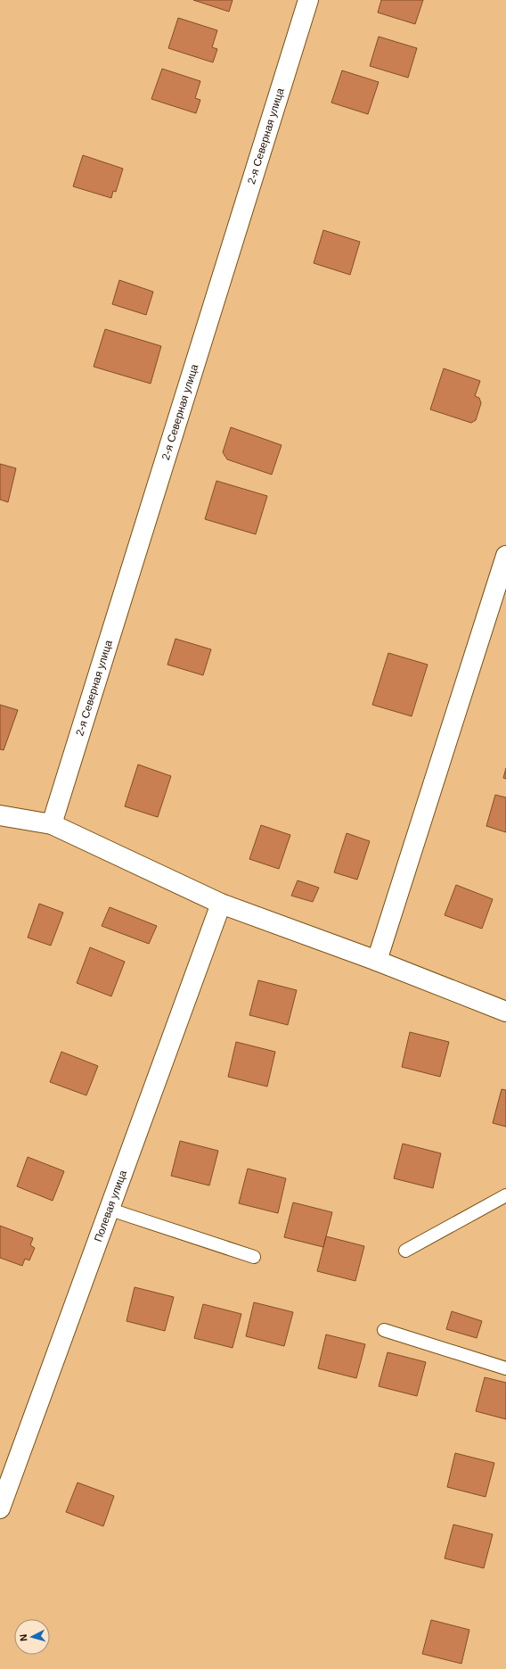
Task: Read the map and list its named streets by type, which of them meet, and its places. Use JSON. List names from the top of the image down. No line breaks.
{"streets":{"street":["2-я Северная улица","Полевая улица"]},"north":"left"}
